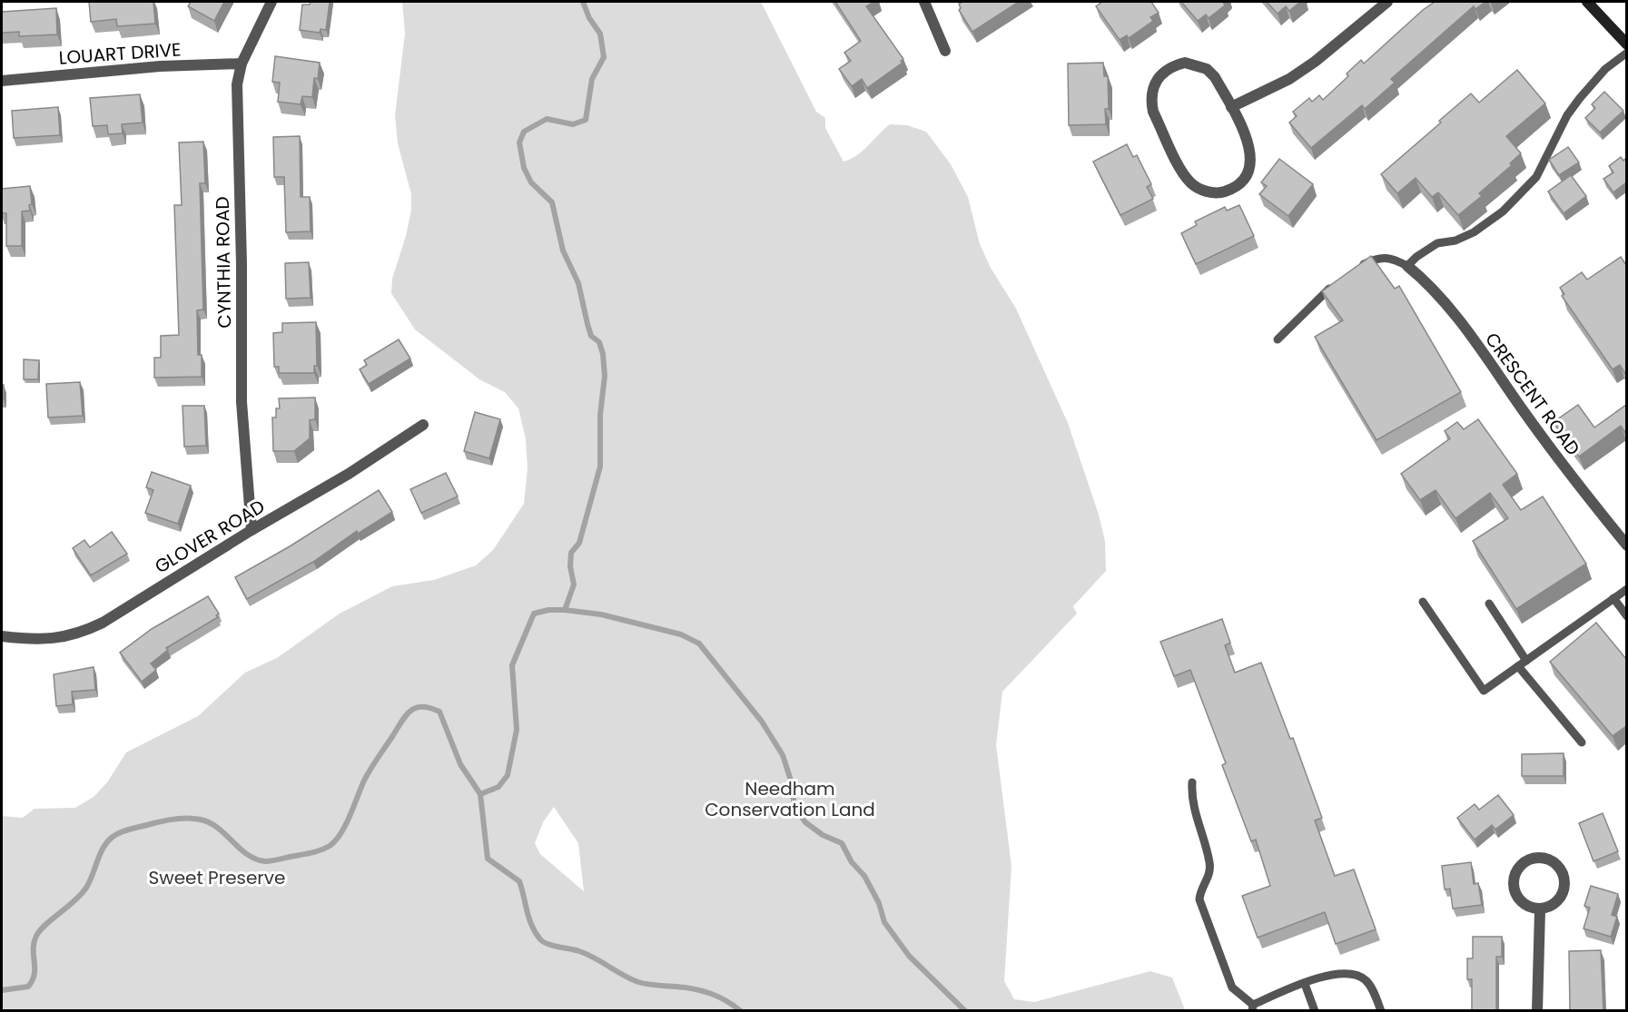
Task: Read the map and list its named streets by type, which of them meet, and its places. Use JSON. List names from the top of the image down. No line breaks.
{"streets":{"street":["LOUART DRIVE","CYNTHIA ROAD","CRESCENT ROAD","GLOVER ROAD"]},"crossings":[["LOUART DRIVE","CYNTHIA ROAD"],["CYNTHIA ROAD","GLOVER ROAD"]],"parks":["Needham Conservation Land","Sweet Preserve"]}
